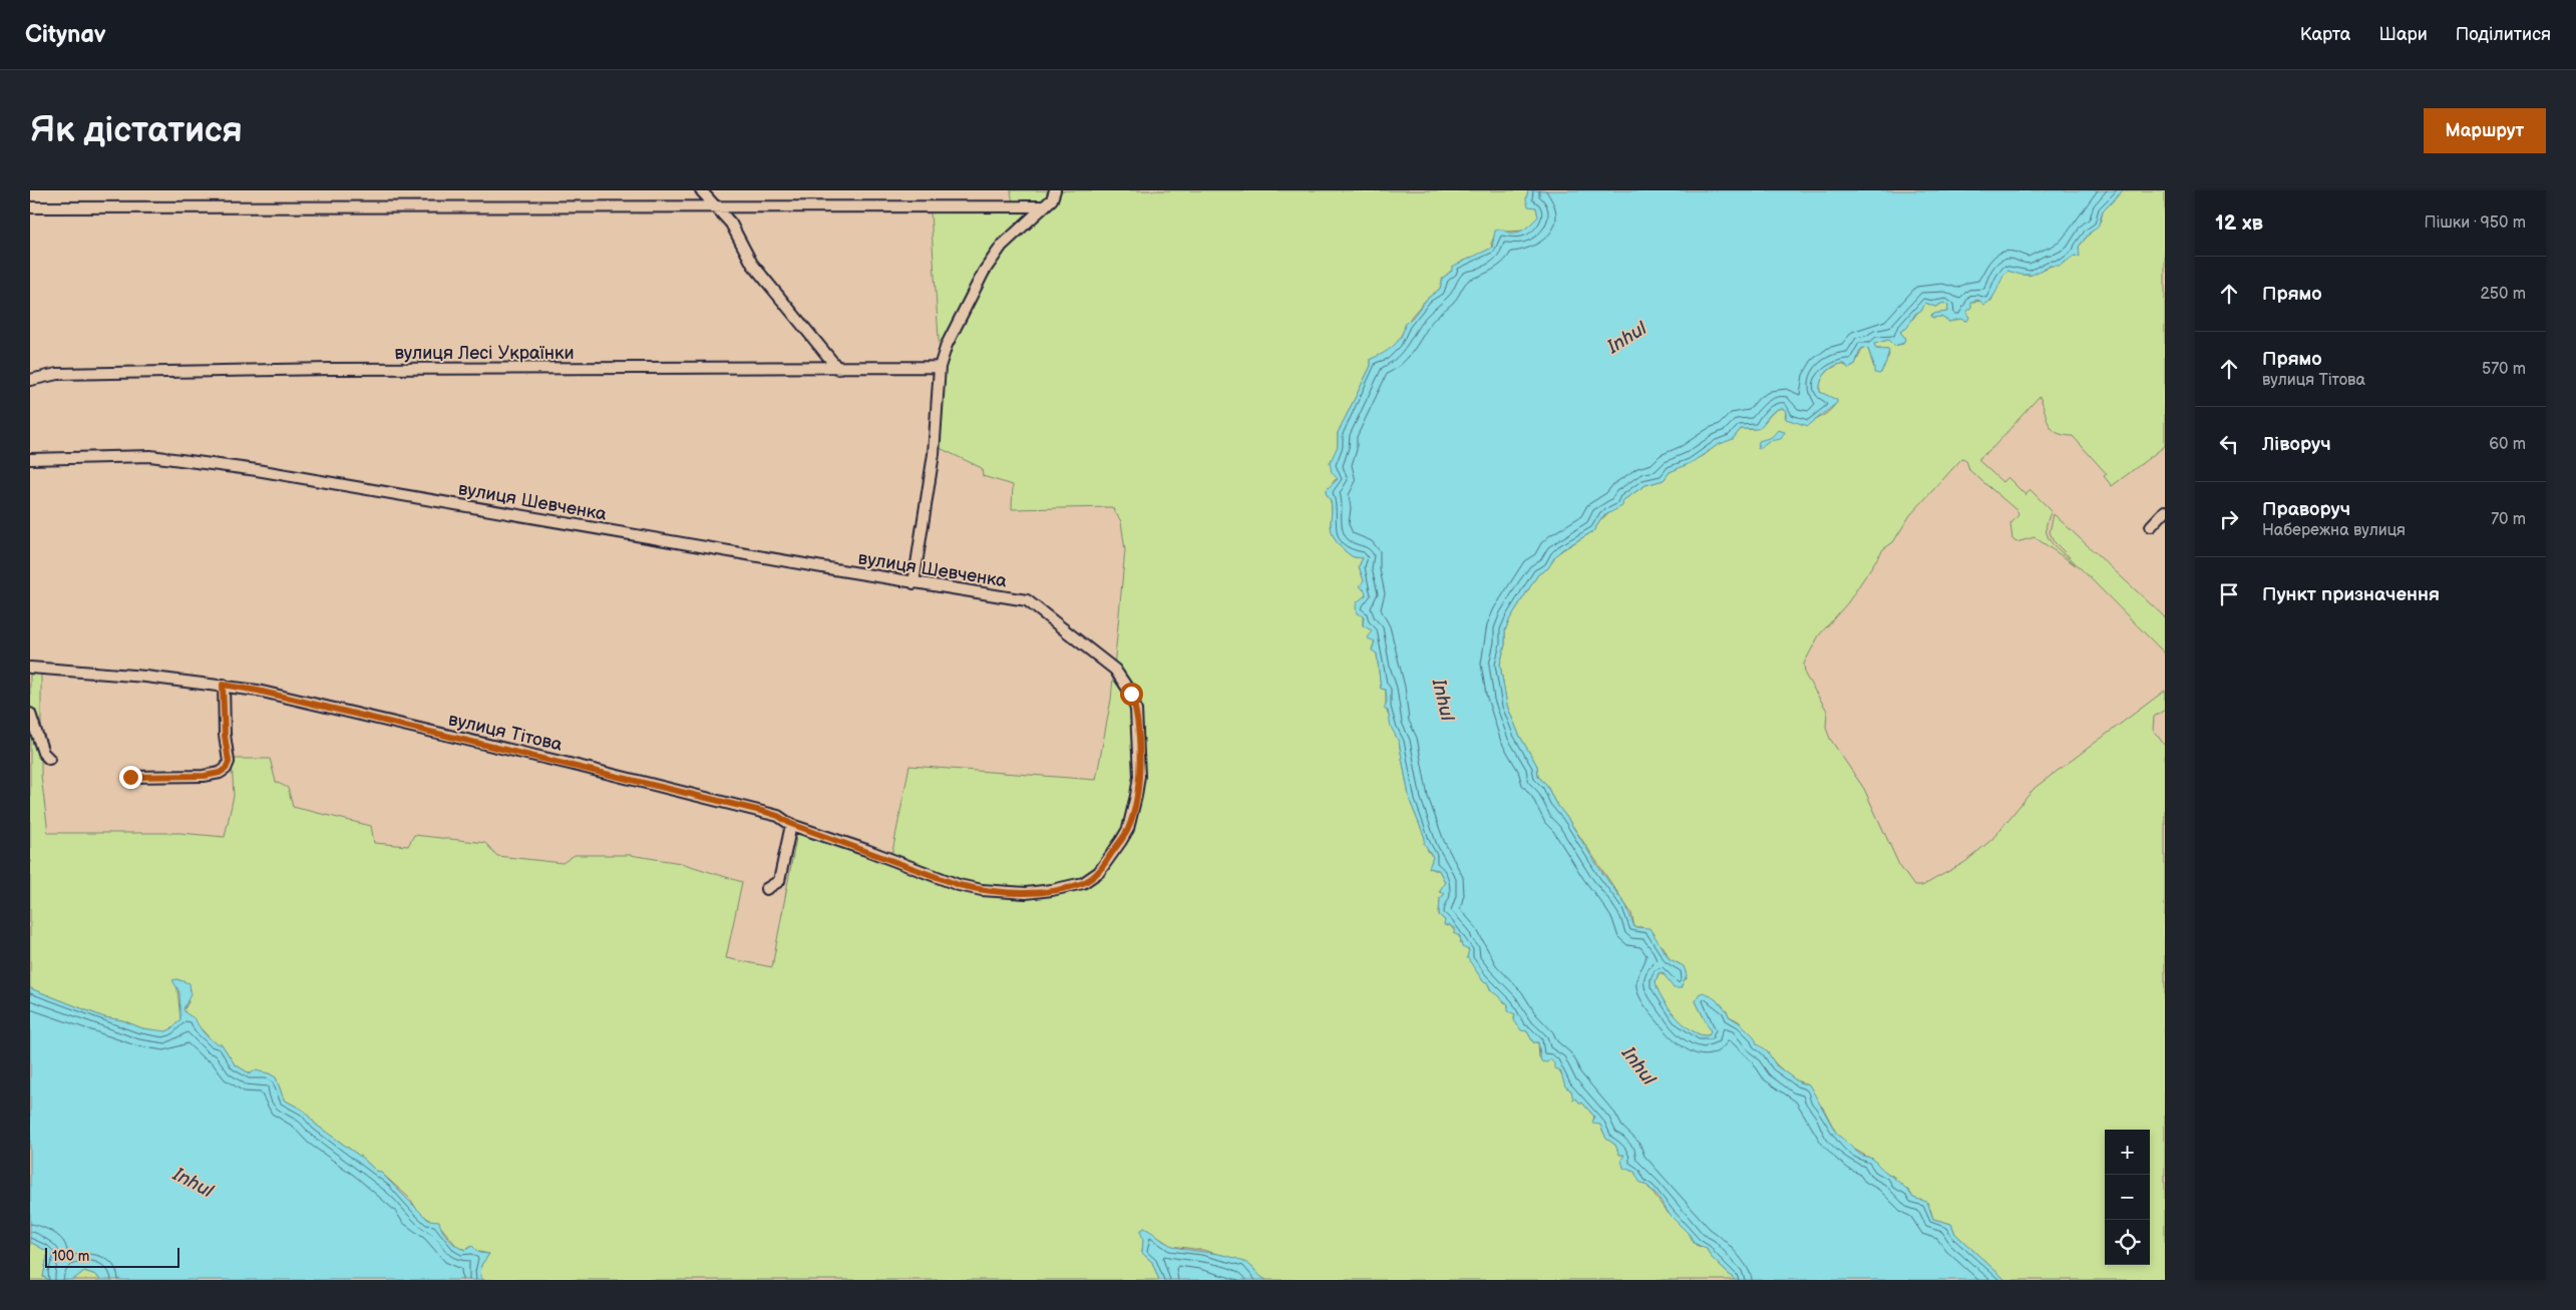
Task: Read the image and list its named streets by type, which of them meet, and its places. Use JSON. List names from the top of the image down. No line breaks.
{"streets":{"street":["вулиця Лесі Українки","вулиця Шевченка","вулиця Тітова"]},"crossings":[["вулиця Шевченка","вулиця Тітова"]],"water":["Inhul"],"scale_bar":"100 m","page":{"header":"Citynav","nav":["Карта","Шари","Поділитися"],"buttons":"Маршрут","title":"Як дістатися","heading":["12 хв","Пішки · 950 m"],"list":[["Прямо","250 m"],["Прямо","вулиця Тітова","570 m"],["Ліворуч","60 m"],["Праворуч","Набережна вулиця","70 m"],"Пункт призначення"],"map_buttons":["+","−"],"scale":"100 m"}}
